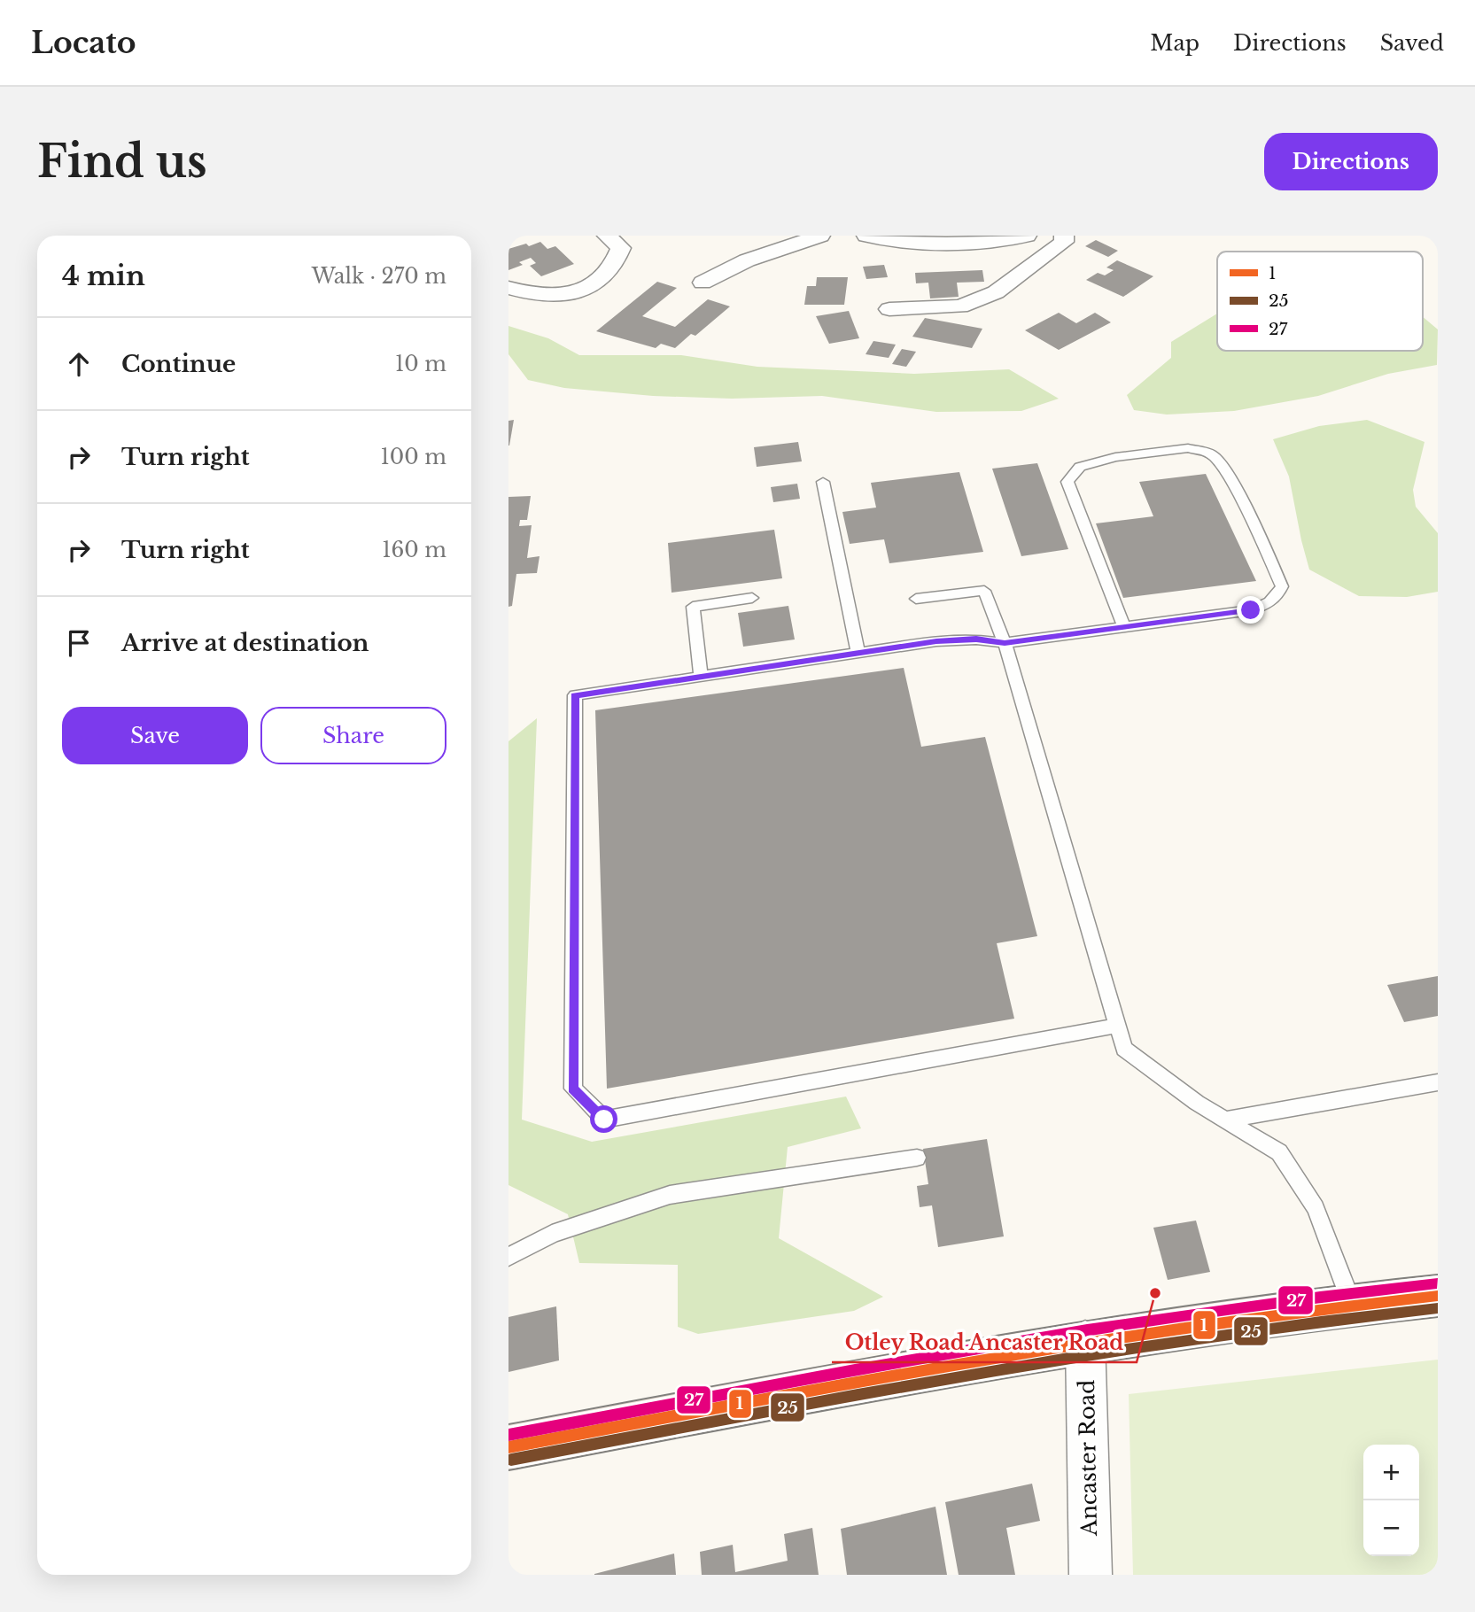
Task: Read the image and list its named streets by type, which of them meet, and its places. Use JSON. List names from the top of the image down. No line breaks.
{"streets":{"street":["Ancaster Road"]},"places":["Otley Road Ancaster Road"],"lines":["transit line 27","transit line 1","transit line 25"],"legend":["1","25","27"],"page":{"header":"Locato","nav":["Map","Directions","Saved"],"buttons":["Directions",["Save","Share"]],"title":"Find us","heading":["4 min","Walk · 270 m"],"list":[["Continue","10 m"],["Turn right","100 m"],["Turn right","160 m"],"Arrive at destination"],"map_buttons":["+","−"]}}
